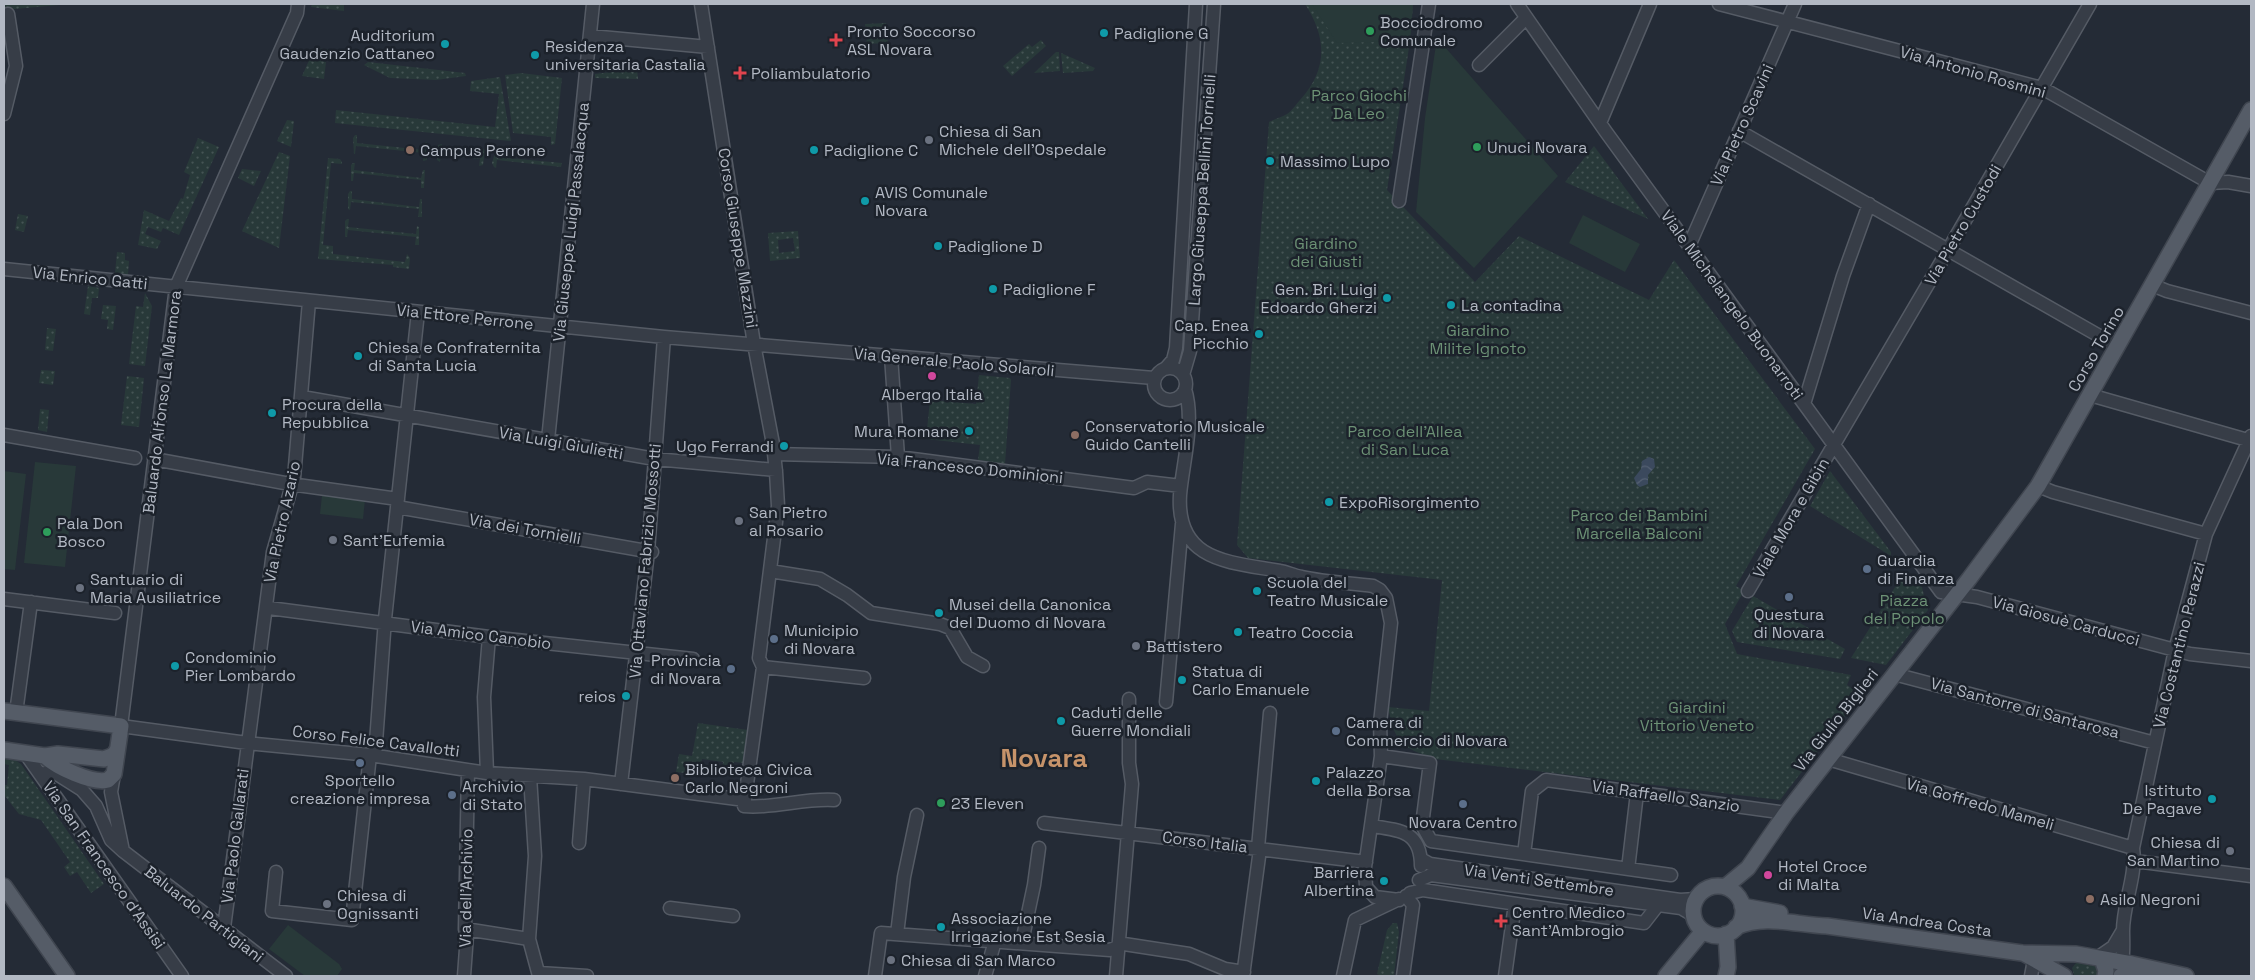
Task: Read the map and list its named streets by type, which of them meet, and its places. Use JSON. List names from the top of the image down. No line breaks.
{"streets":{"main road":["Corso Torino","Via Giulio Biglieri","Corso Felice Cavallotti","Via Andrea Costa"],"street":["Via Antonio Rosmini","Via Pietro Scavini","Largo Giuseppa Bellini Tornielli","Via Giuseppe Luigi Passalacqua","Via Pietro Custodi","Corso Giuseppe Mazzini","Via Enrico Gatti","Viale Michelangelo Buonarroti","Via Ettore Perrone","Via Generale Paolo Solaroli","Baluardo Alfonso La Marmora","Via Luigi Giulietti","Via Francesco Dominioni","Viale Mora e Gibin","Via Pietro Azario","Via dei Tornielli","Via Ottaviano Fabrizio Mossotti","Via Giosuè Carducci","Via Amico Canobio","Via Costantino Perazzi","Via Santorre di Santarosa","Via Raffaello Sanzio","Via Goffredo Mameli","Via Paolo Gallarati","Corso Italia","Via San Francesco d'Assisi","Via Venti Settembre","Via dell'Archivio","Baluardo Partigiani"]},"crossings":[["Via Antonio Rosmini","Via Pietro Scavini"],["Via Antonio Rosmini","Via Pietro Custodi"],["Via Antonio Rosmini","Corso Torino"],["Via Pietro Scavini","Viale Michelangelo Buonarroti"],["Largo Giuseppa Bellini Tornielli","Via Generale Paolo Solaroli"],["Via Giuseppe Luigi Passalacqua","Via Ettore Perrone"],["Via Giuseppe Luigi Passalacqua","Via Luigi Giulietti"],["Via Pietro Custodi","Viale Michelangelo Buonarroti"],["Via Pietro Custodi","Viale Mora e Gibin"],["Corso Giuseppe Mazzini","Via Ettore Perrone"],["Corso Giuseppe Mazzini","Via Generale Paolo Solaroli"],["Corso Giuseppe Mazzini","Via Luigi Giulietti"],["Corso Giuseppe Mazzini","Via Francesco Dominioni"],["Via Enrico Gatti","Via Ettore Perrone"],["Via Enrico Gatti","Baluardo Alfonso La Marmora"],["Viale Michelangelo Buonarroti","Corso Torino"],["Viale Michelangelo Buonarroti","Viale Mora e Gibin"],["Viale Michelangelo Buonarroti","Via Giosuè Carducci"],["Viale Michelangelo Buonarroti","Via Giulio Biglieri"],["Via Ettore Perrone","Via Generale Paolo Solaroli"],["Via Ettore Perrone","Baluardo Alfonso La Marmora"],["Via Ettore Perrone","Via Pietro Azario"],["Via Ettore Perrone","Via Ottaviano Fabrizio Mossotti"],["Corso Torino","Via Giosuè Carducci"],["Corso Torino","Via Giulio Biglieri"],["Baluardo Alfonso La Marmora","Via dei Tornielli"],["Baluardo Alfonso La Marmora","Corso Felice Cavallotti"],["Via Luigi Giulietti","Via Pietro Azario"],["Via Luigi Giulietti","Via Ottaviano Fabrizio Mossotti"],["Via Pietro Azario","Via dei Tornielli"],["Via Pietro Azario","Corso Felice Cavallotti"],["Via Pietro Azario","Via Paolo Gallarati"],["Via dei Tornielli","Via Ottaviano Fabrizio Mossotti"],["Via Ottaviano Fabrizio Mossotti","Via Amico Canobio"],["Via Ottaviano Fabrizio Mossotti","Corso Felice Cavallotti"],["Via Giosuè Carducci","Via Costantino Perazzi"],["Via Giosuè Carducci","Via Giulio Biglieri"],["Via Costantino Perazzi","Via Santorre di Santarosa"],["Via Costantino Perazzi","Via Goffredo Mameli"],["Via Santorre di Santarosa","Via Giulio Biglieri"],["Via Giulio Biglieri","Via Raffaello Sanzio"],["Via Giulio Biglieri","Via Goffredo Mameli"],["Via Giulio Biglieri","Via Venti Settembre"],["Via Giulio Biglieri","Via Andrea Costa"],["Corso Felice Cavallotti","Via Paolo Gallarati"],["Corso Felice Cavallotti","Via dell'Archivio"],["Via Raffaello Sanzio","Via Venti Settembre"],["Via Paolo Gallarati","Baluardo Partigiani"],["Corso Italia","Via Venti Settembre"],["Via San Francesco d'Assisi","Baluardo Partigiani"],["Via Venti Settembre","Via Andrea Costa"]],"districts":["Novara"],"parks":["Parco Giochi Da Leo","Giardino dei Giusti","Giardino Milite Ignoto","Parco dell'Allea di San Luca","Parco dei Bambini Marcella Balconi","Piazza del Popolo","Giardini Vittorio Veneto"],"places":{"other":["Bocciodromo Comunale","Padiglione G","Auditorium Gaudenzio Cattaneo","Residenza universitaria Castalia","Chiesa di San Michele dell'Ospedale","Unuci Novara","Campus Perrone","Padiglione C","Massimo Lupo","AVIS Comunale Novara","Padiglione D","Padiglione F","Gen. Bri. Luigi Edoardo Gherzi","La contadina","Cap. Enea Picchio","Chiesa e Confraternita di Santa Lucia","Albergo Italia","Procura della Repubblica","Mura Romane","Conservatorio Musicale Guido Cantelli","Ugo Ferrandi","ExpoRisorgimento","San Pietro al Rosario","Pala Don Bosco","Sant'Eufemia","Guardia di Finanza","Santuario di Maria Ausiliatrice","Scuola del Teatro Musicale","Questura di Novara","Musei della Canonica del Duomo di Novara","Teatro Coccia","Municipio di Novara","Battistero","Condominio Pier Lombardo","Provincia di Novara","Statua di Carlo Emanuele","reios","Caduti delle Guerre Mondiali","Camera di Commercio di Novara","Sportello creazione impresa","Biblioteca Civica Carlo Negroni","Palazzo della Borsa","Archivio di Stato","Istituto De Pagave","23 Eleven","Novara Centro","Chiesa di San Martino","Hotel Croce di Malta","Barriera Albertina","Asilo Negroni","Chiesa di Ognissanti","Associazione Irrigazione Est Sesia","Chiesa di San Marco"],"health":["Pronto Soccorso ASL Novara","Poliambulatorio","Centro Medico Sant'Ambrogio"]}}
